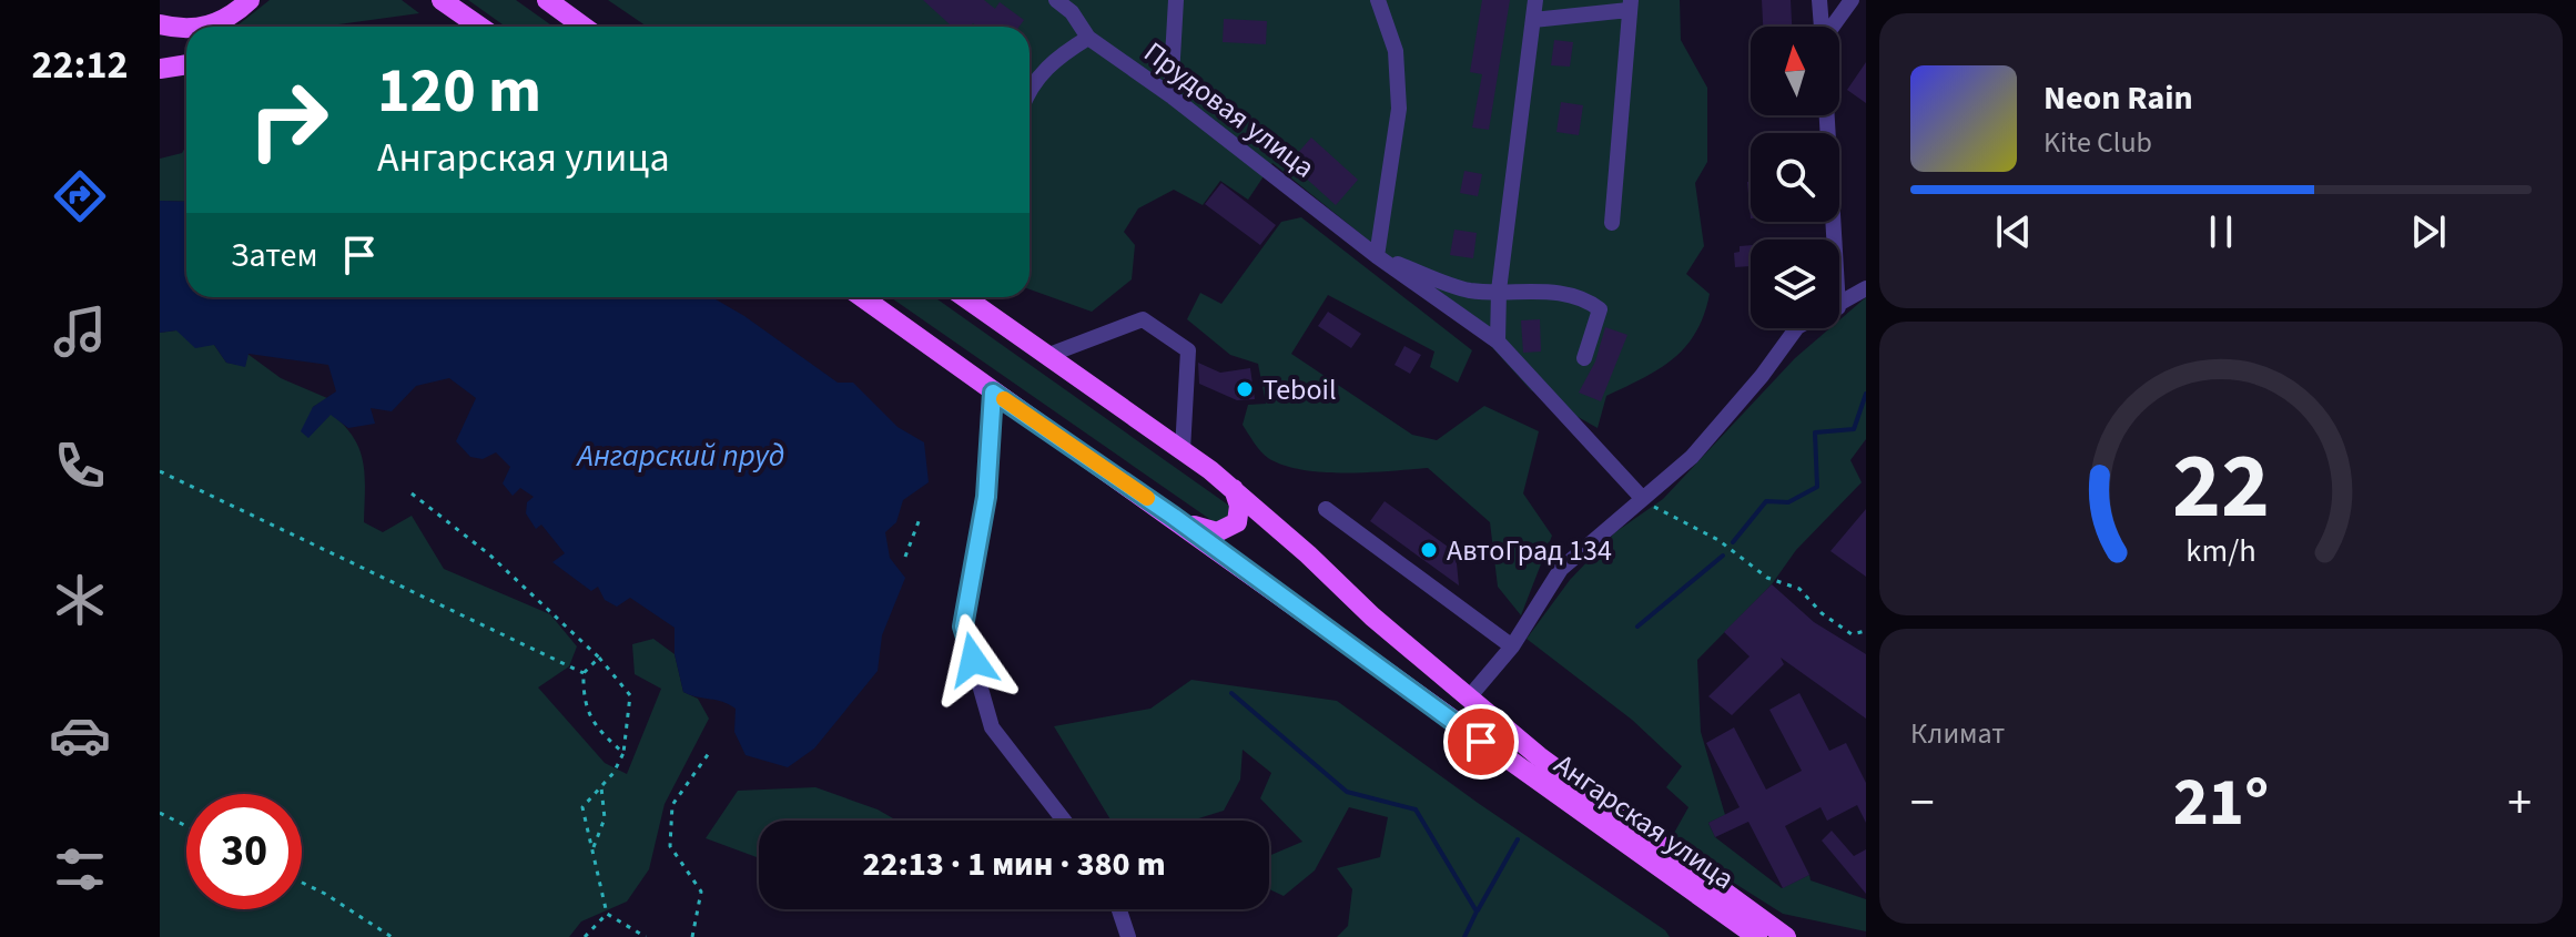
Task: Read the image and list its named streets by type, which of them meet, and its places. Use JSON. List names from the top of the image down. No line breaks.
{"streets":{"main road":["Ангарская улица"],"street":["Прудовая улица"]},"water":["Ангарский пруд"],"places":["Teboil","АвтоГрад 134"],"north":"top","page":{"tabs":"22:12","turn":["120 m","Ангарская улица"],"song":["Neon Rain","Kite Club"],"then":"Затем","tile":"Климат","heat":["−","21°","+"],"limit":"30","trip":"22:13 · 1 мин · 380 m","gauge":["22","km/h"]}}
